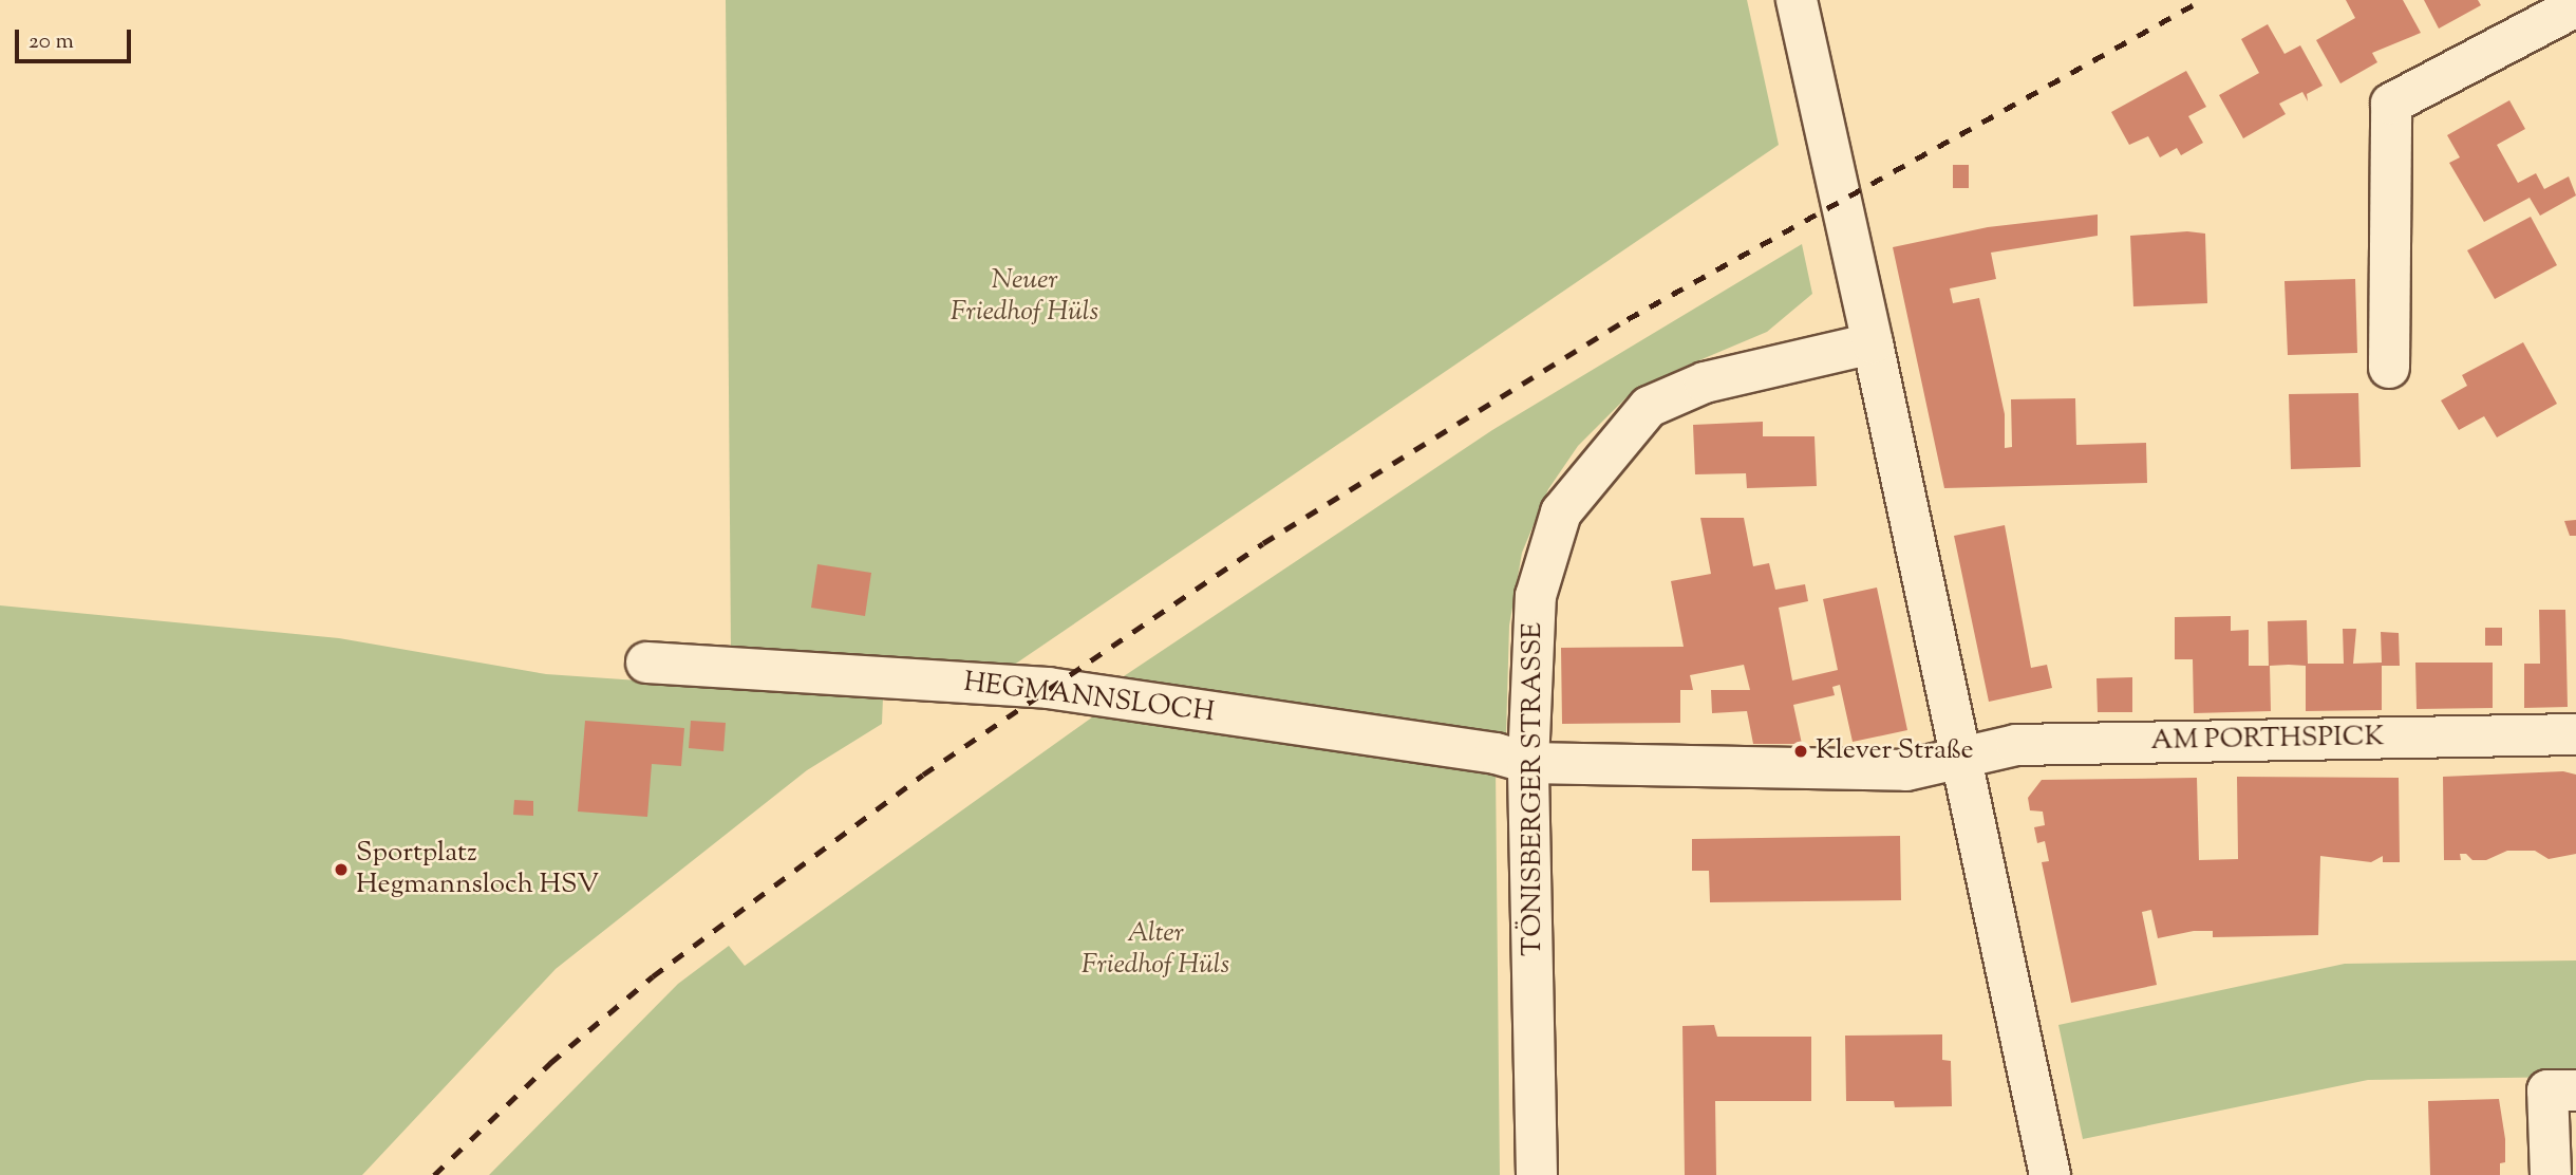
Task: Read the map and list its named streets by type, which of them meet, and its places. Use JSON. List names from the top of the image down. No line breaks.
{"streets":{"street":["HEGMANNSLOCH","AM PORTHSPICK","TÖNISBERGER STRASSE"]},"crossings":[["HEGMANNSLOCH","TÖNISBERGER STRASSE"]],"parks":["Neuer Friedhof Hüls","Alter Friedhof Hüls"],"places":["Klever Straße","Sportplatz Hegmannsloch HSV"],"scale_bar":"20 m"}
